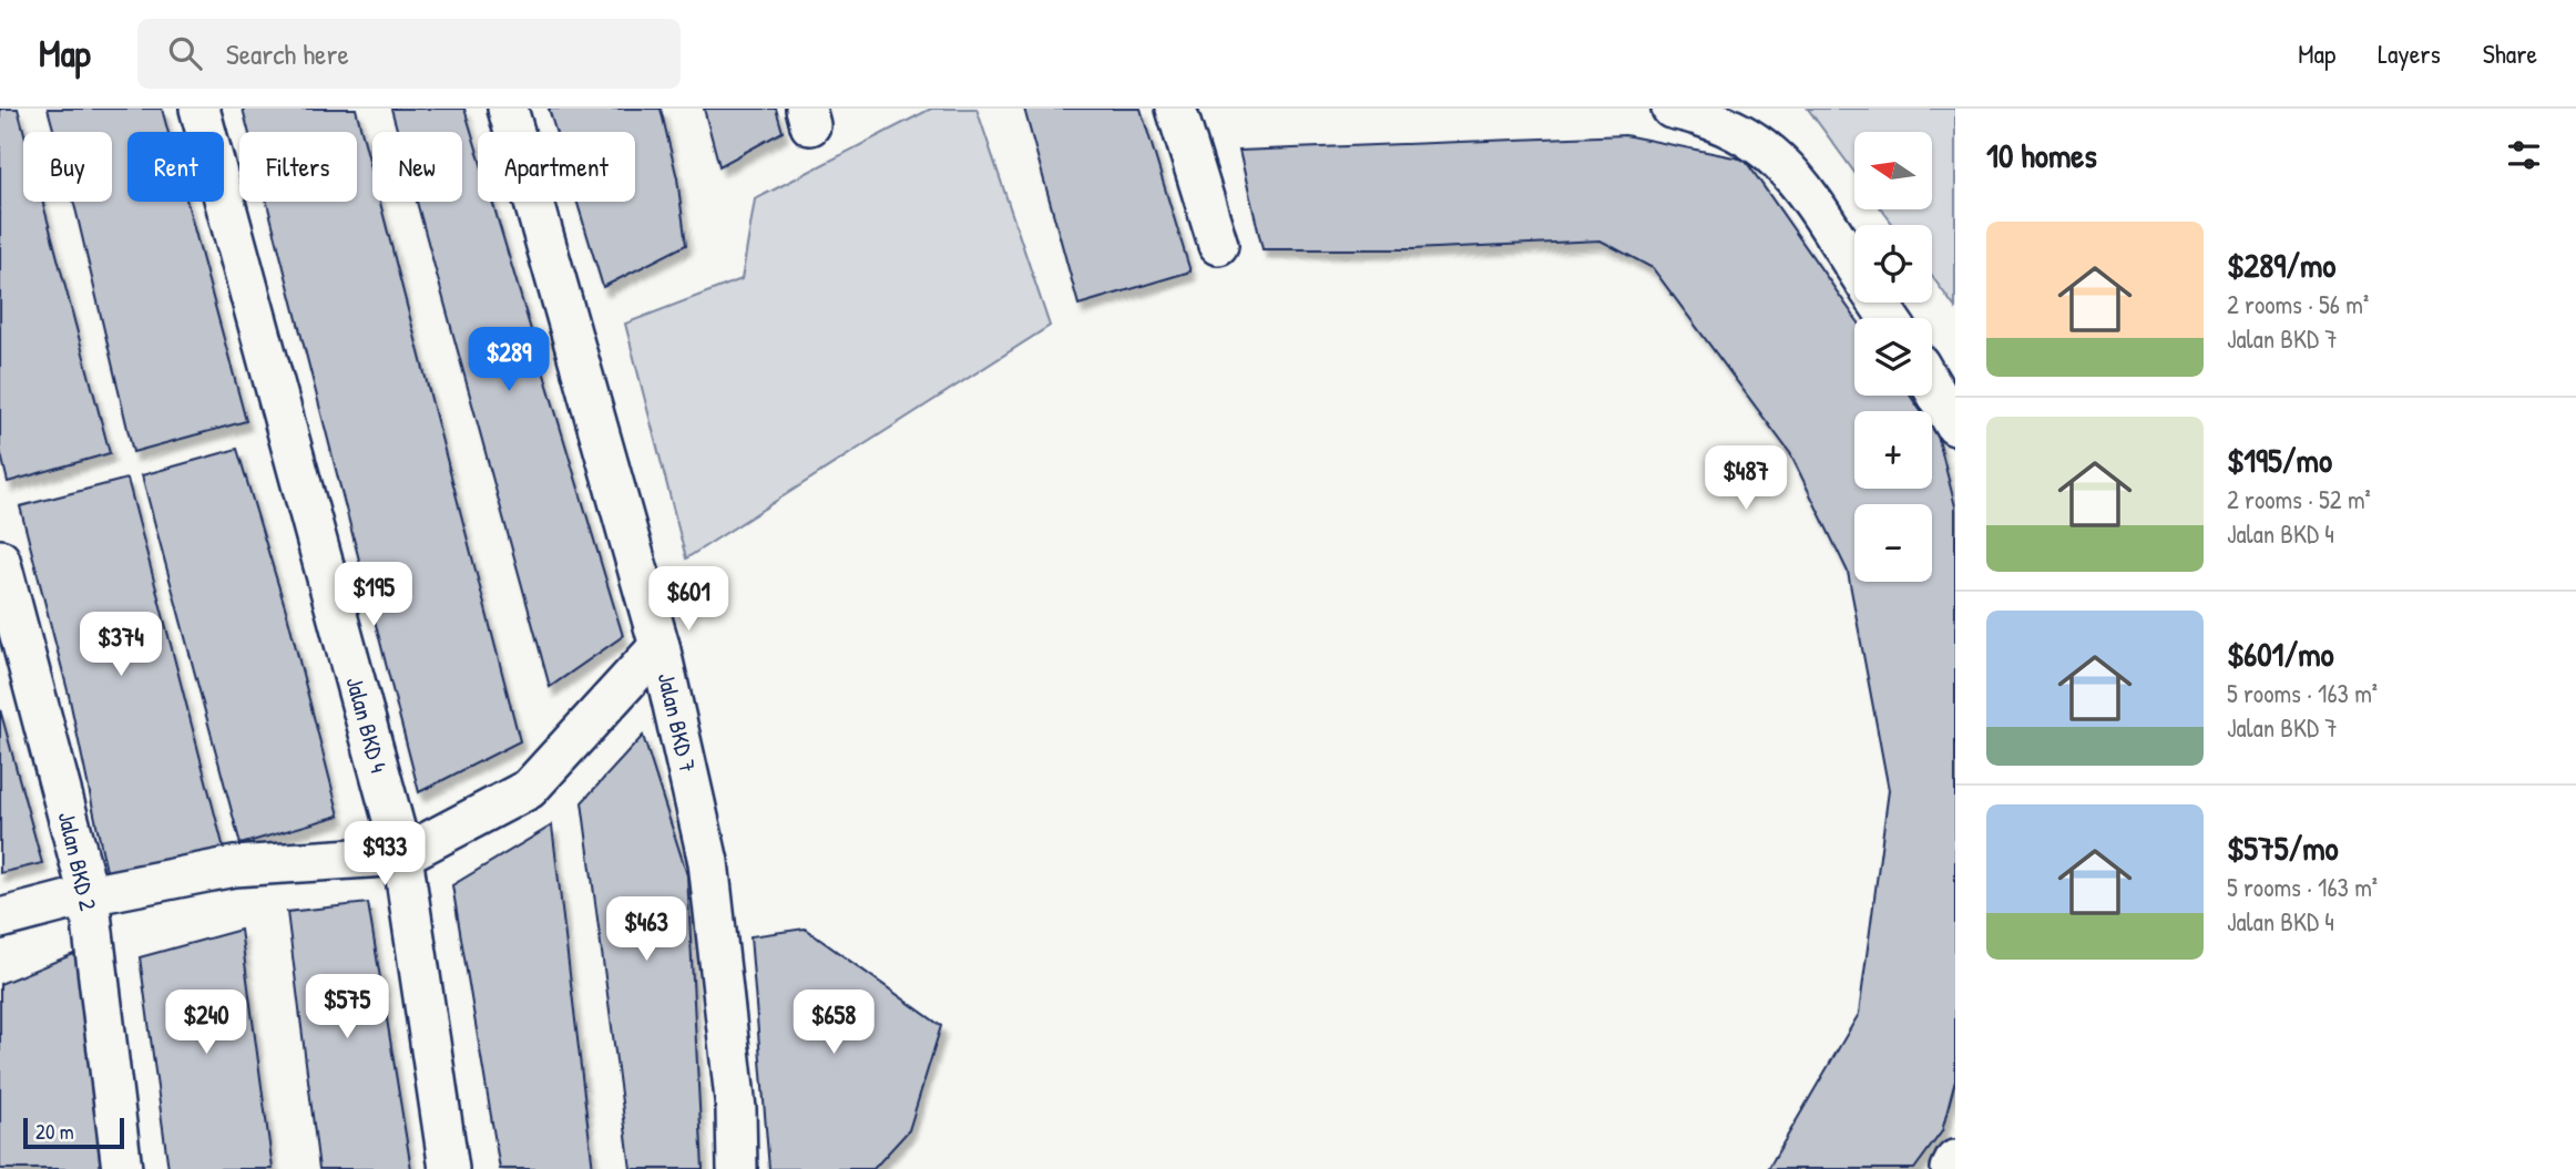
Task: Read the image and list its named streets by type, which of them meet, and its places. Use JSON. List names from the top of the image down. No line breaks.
{"streets":{"street":["Jalan BKD 7","Jalan BKD 4","Jalan BKD 2"]},"scale_bar":"20 m","north":"left","page":{"header":"Map","search":"Search here","nav":["Map","Layers","Share"],"heading":"10 homes","map_buttons":["+","−"],"chip":["Buy","Rent","Filters","New","Apartment"],"list":[{"name":"$289/mo","note":"2 rooms · 56 m² · Jalan BKD 7"},{"name":"$195/mo","note":"2 rooms · 52 m² · Jalan BKD 4"},{"name":"$601/mo","note":"5 rooms · 163 m² · Jalan BKD 7"},{"name":"$575/mo","note":"5 rooms · 163 m² · Jalan BKD 4"}],"price":["$289","$487","$195","$601","$374","$933","$463","$575","$240","$658"],"scale":"20 m"}}
